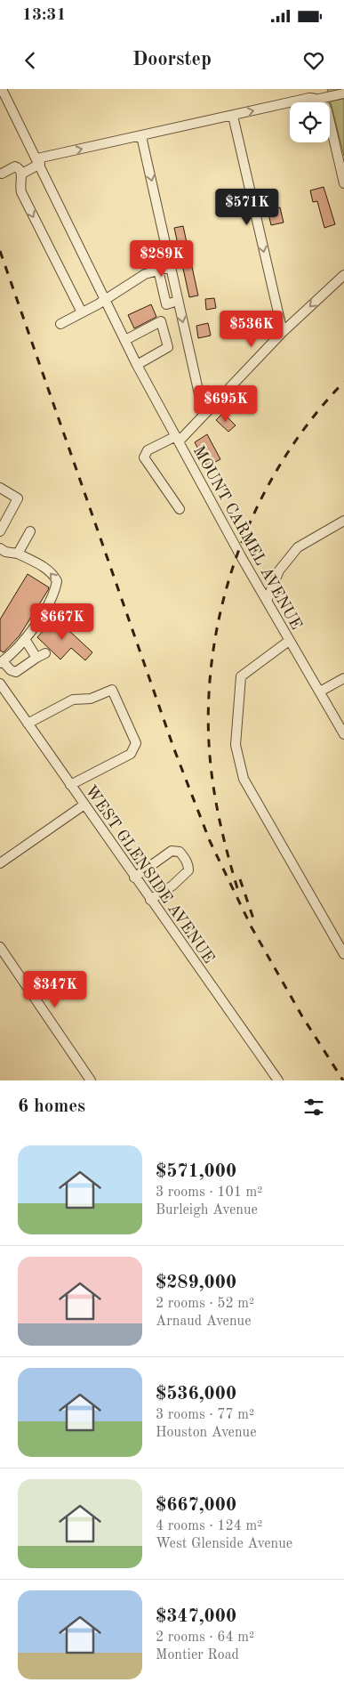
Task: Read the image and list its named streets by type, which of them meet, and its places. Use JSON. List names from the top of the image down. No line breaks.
{"streets":{"street":["MOUNT CARMEL AVENUE","WEST GLENSIDE AVENUE"]},"page":{"status":"13:31","header":"Doorstep","price":["$571K","$289K","$536K","$695K","$667K","$347K"],"heading":"6 homes","list":[{"name":"$571,000","note":"3 rooms · 101 m² · Burleigh Avenue"},{"name":"$289,000","note":"2 rooms · 52 m² · Arnaud Avenue"},{"name":"$536,000","note":"3 rooms · 77 m² · Houston Avenue"},{"name":"$667,000","note":"4 rooms · 124 m² · West Glenside Avenue"},{"name":"$347,000","note":"2 rooms · 64 m² · Montier Road"}]}}
